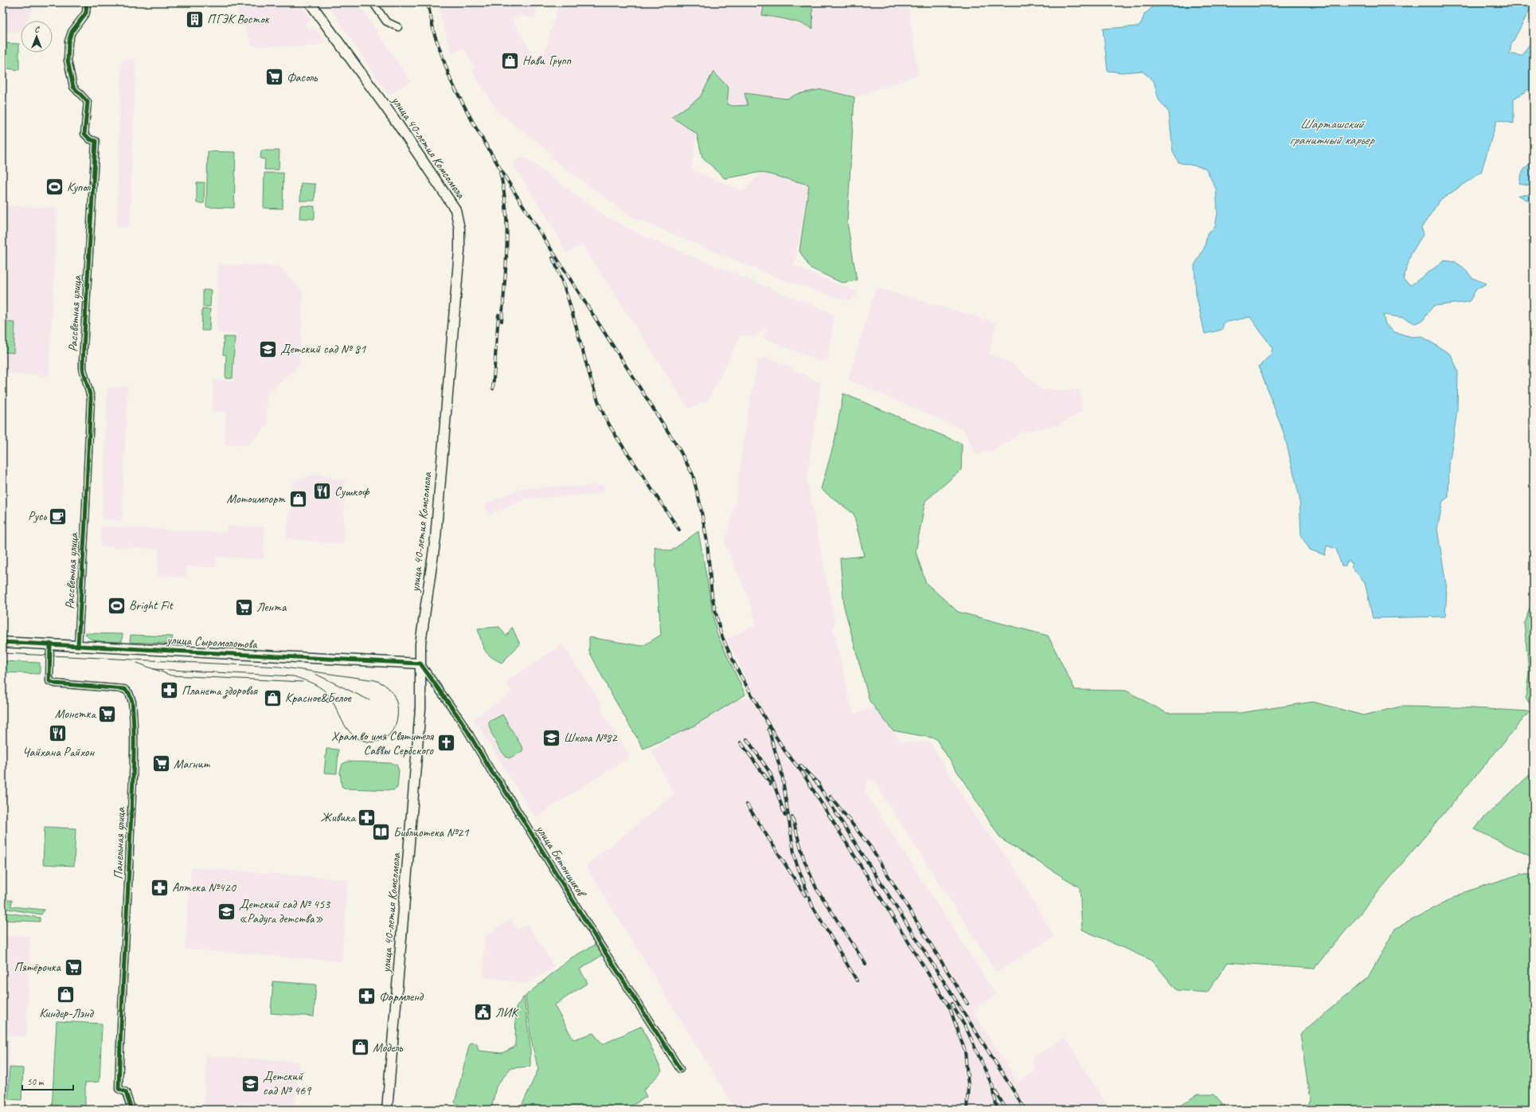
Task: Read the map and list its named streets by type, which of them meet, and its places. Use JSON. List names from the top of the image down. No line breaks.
{"streets":{"main road":["улица 40-летия Комсомола","улица Сыромолотова"],"street":["Рассветная улица","Панельная улица","улица Бетонщиков"]},"crossings":[["улица 40-летия Комсомола","улица Сыромолотова"],["улица 40-летия Комсомола","улица Бетонщиков"],["Рассветная улица","улица Сыромолотова"],["улица Сыромолотова","Панельная улица"],["улица Сыромолотова","улица Бетонщиков"]],"water":["Шарташский гранитный карьер"],"places":{"building":["ПГЭК Восток"],"shop":["Нави Групп","Мотоимпорт","Красное&Белое","Киндер-Лэнд","Модель"],"supermarket":["Фасоль","Лента","Монетка","Магнит","Пятёрочка"],"sports":["Купол","Bright Fit"],"school or university":["Детский сад № 81","Школа №82","Детский сад № 453 «Радуга детства»","Детский сад № 469"],"restaurant":["Сушкоф","Чайхана Райхон"],"cafe":["Русь"],"pharmacy":["Планета здоровья","Живика","Аптека №420","Фармленд"],"church":["Храм во имя Святителя Саввы Сербского"],"library":["Библиотека №21"],"public building":["ЛИК"]},"scale_bar":"50 m","north":"top"}
